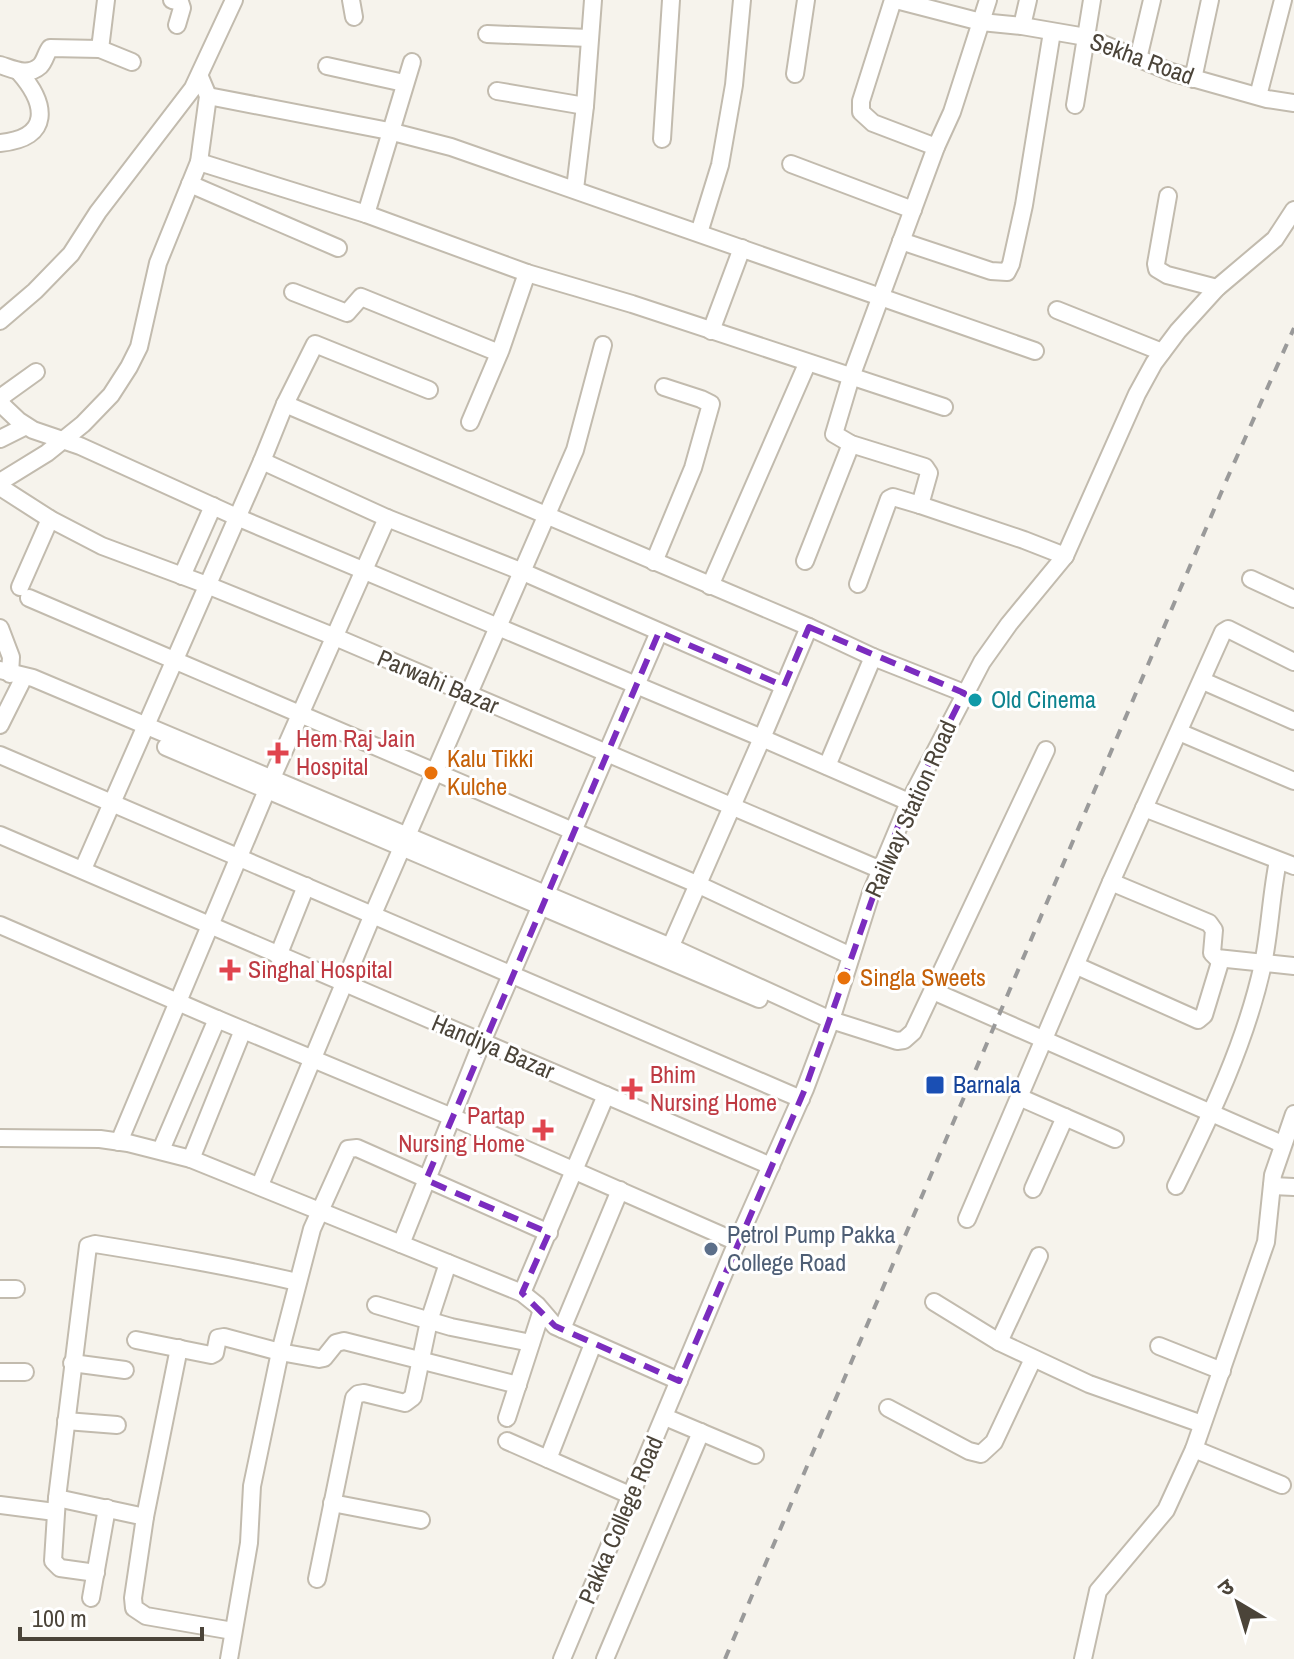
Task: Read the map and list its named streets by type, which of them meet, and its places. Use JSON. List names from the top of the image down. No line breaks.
{"streets":{"street":["Sekha Road","Parwahi Bazar","Railway Station Road","Handiya Bazar","Pakka College Road"]},"crossings":[["Parwahi Bazar","Railway Station Road"],["Railway Station Road","Handiya Bazar"]],"places":{"other":["Old Cinema","Kalu Tikki Kulche","Singla Sweets","Petrol Pump Pakka College Road"],"health":["Hem Raj Jain Hospital","Singhal Hospital","Bhim Nursing Home","Partap Nursing Home"],"transit":["Barnala"]},"scale_bar":"100 m","north":"top left"}
